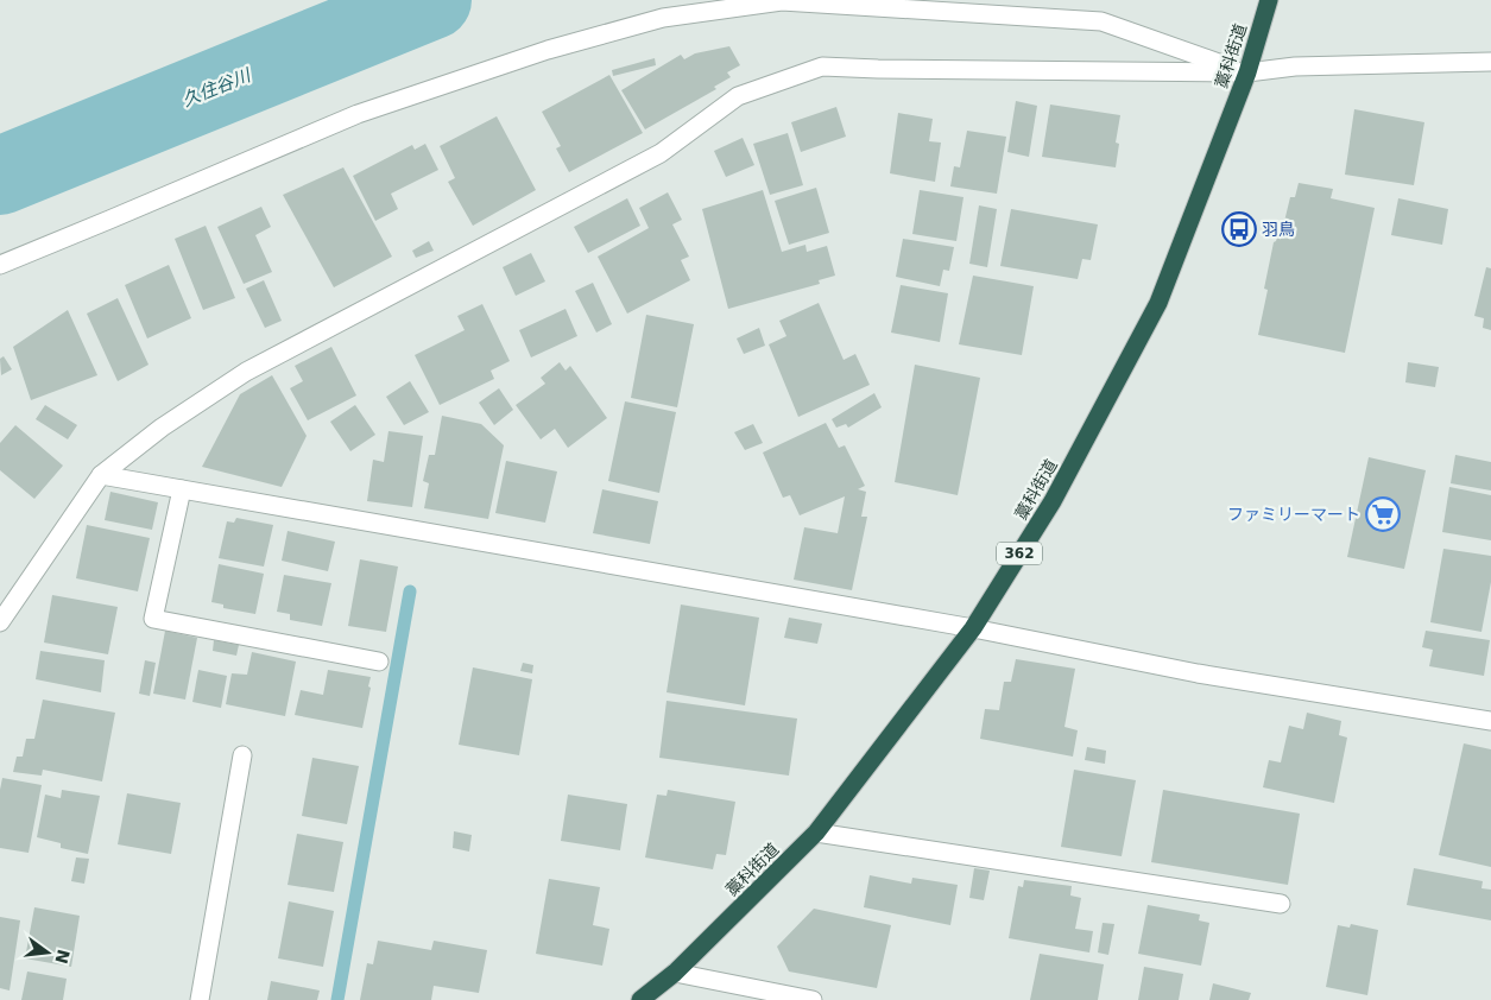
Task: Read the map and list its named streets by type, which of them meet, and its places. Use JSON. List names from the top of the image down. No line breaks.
{"streets":{"highway":["藁科街道","362"]},"water":["久住谷川"],"places":{"bus stop":["羽鳥"],"supermarket":["ファミリーマート"]},"north":"right"}
